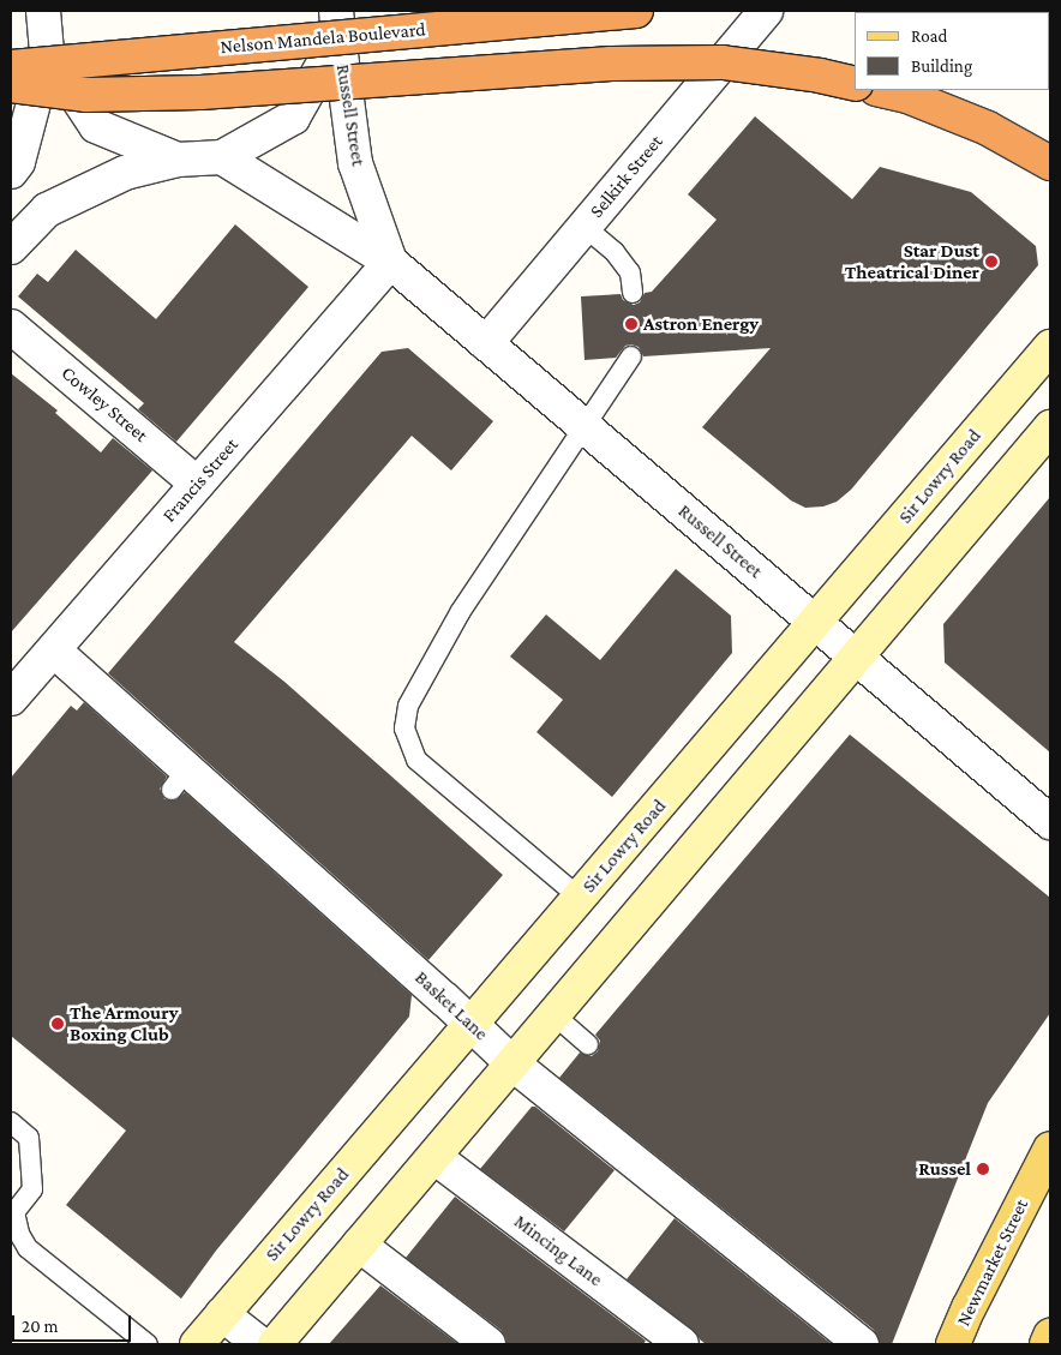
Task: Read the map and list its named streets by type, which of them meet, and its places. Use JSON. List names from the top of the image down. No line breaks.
{"streets":{"highway":["Nelson Mandela Boulevard"],"main road":["Sir Lowry Road","Newmarket Street"],"street":["Russell Street","Selkirk Street","Cowley Street","Francis Street","Basket Lane","Mincing Lane"]},"crossings":[["Russell Street","Selkirk Street"],["Russell Street","Sir Lowry Road"],["Russell Street","Francis Street"],["Cowley Street","Francis Street"],["Sir Lowry Road","Basket Lane"],["Francis Street","Basket Lane"]],"places":["Star Dust Theatrical Diner","Astron Energy","The Armoury Boxing Club","Russel"],"legend":["Road","Building"],"scale_bar":"20 m"}
